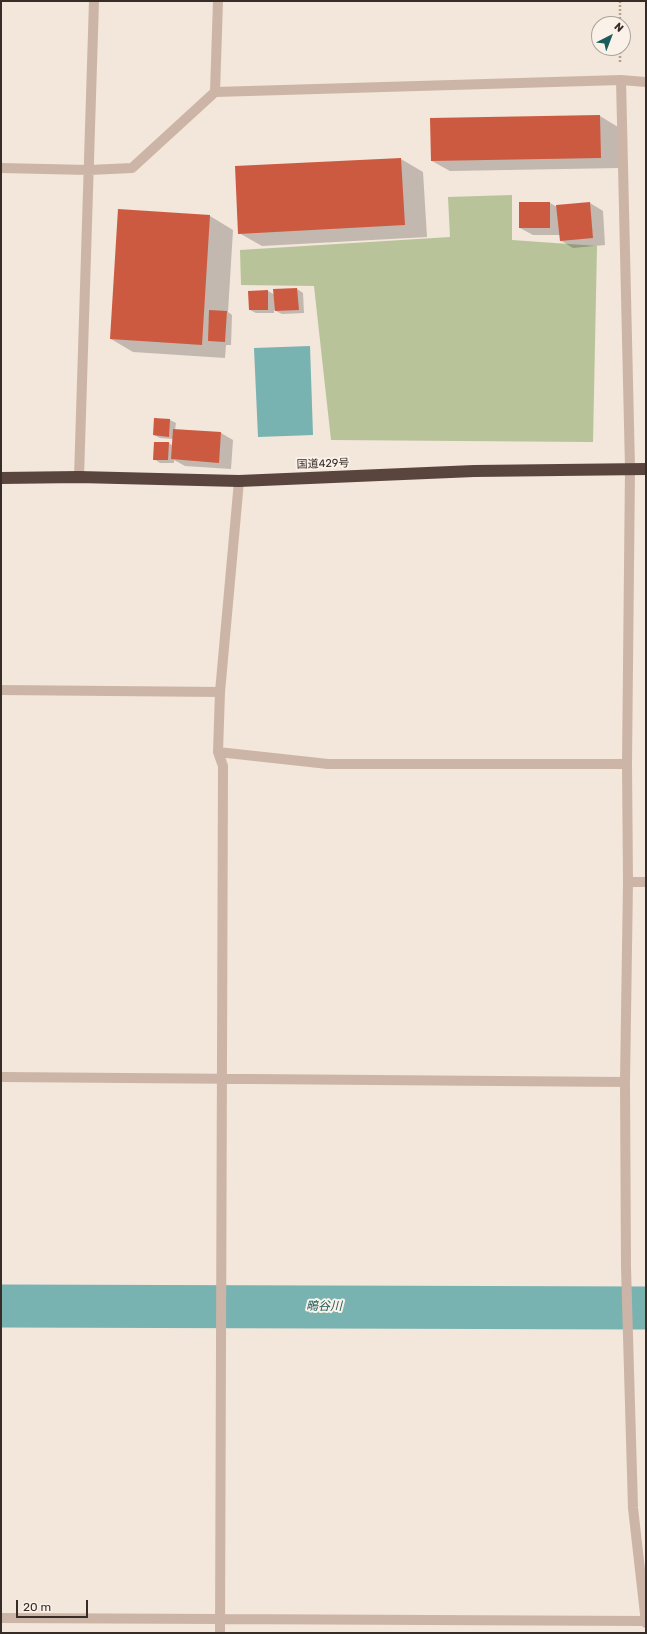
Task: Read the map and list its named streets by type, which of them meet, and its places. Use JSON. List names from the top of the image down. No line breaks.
{"streets":{"highway":["国道429号"]},"water":["鴫谷川"],"scale_bar":"20 m","north":"top right"}
